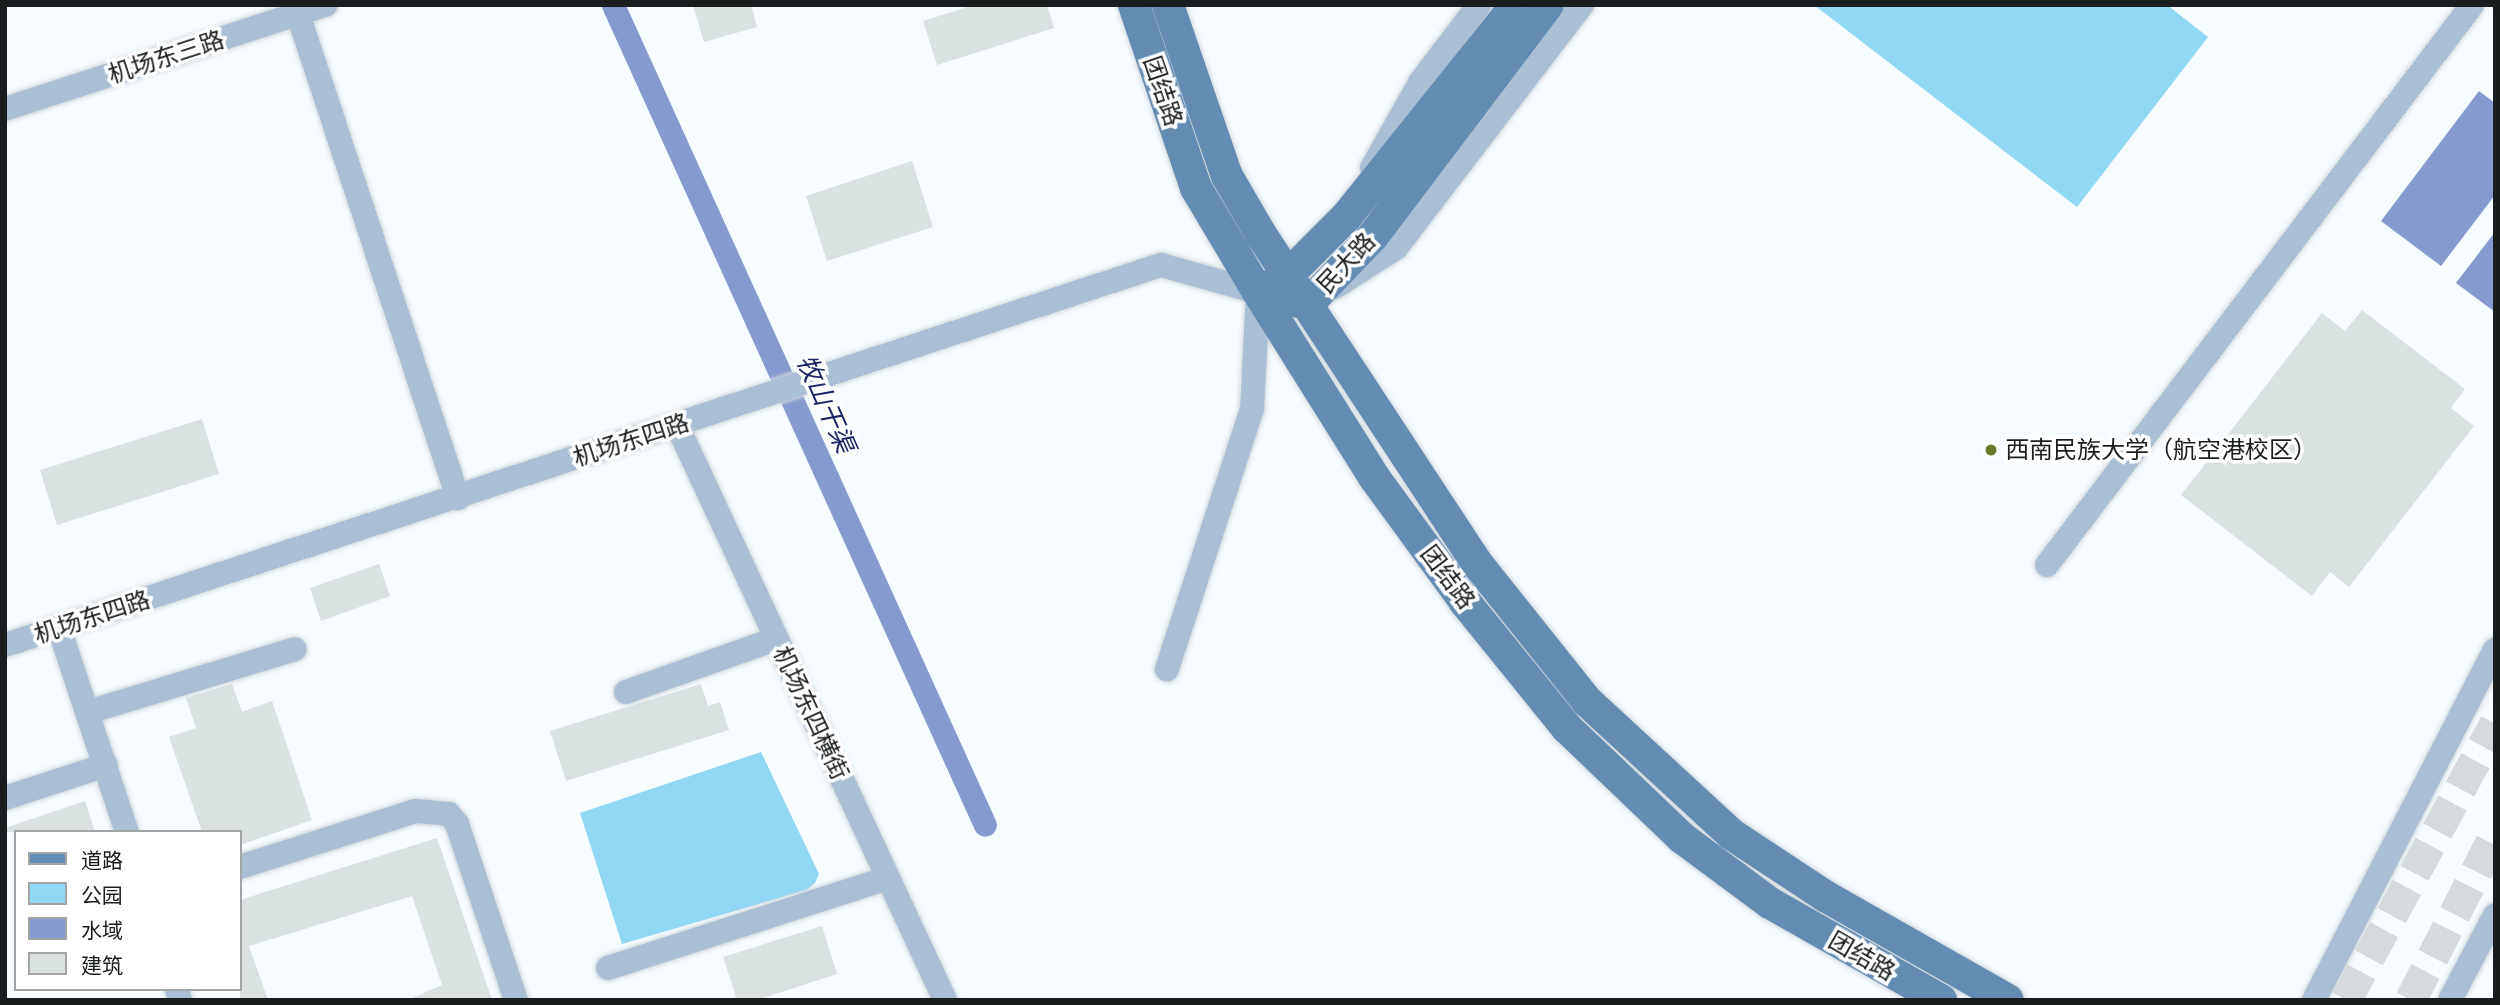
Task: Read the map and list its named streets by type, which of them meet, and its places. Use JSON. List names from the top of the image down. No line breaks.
{"streets":{"main road":["团结路","民大路"],"street":["机场东三路","机场东四路","机场东四横街"]},"crossings":[["团结路","民大路"],["团结路","机场东四路"],["民大路","机场东四路"],["机场东四路","机场东四横街"]],"water":["牧山干渠"],"places":["西南民族大学（航空港校区）"],"legend":["道路","公园","水域","建筑"]}
